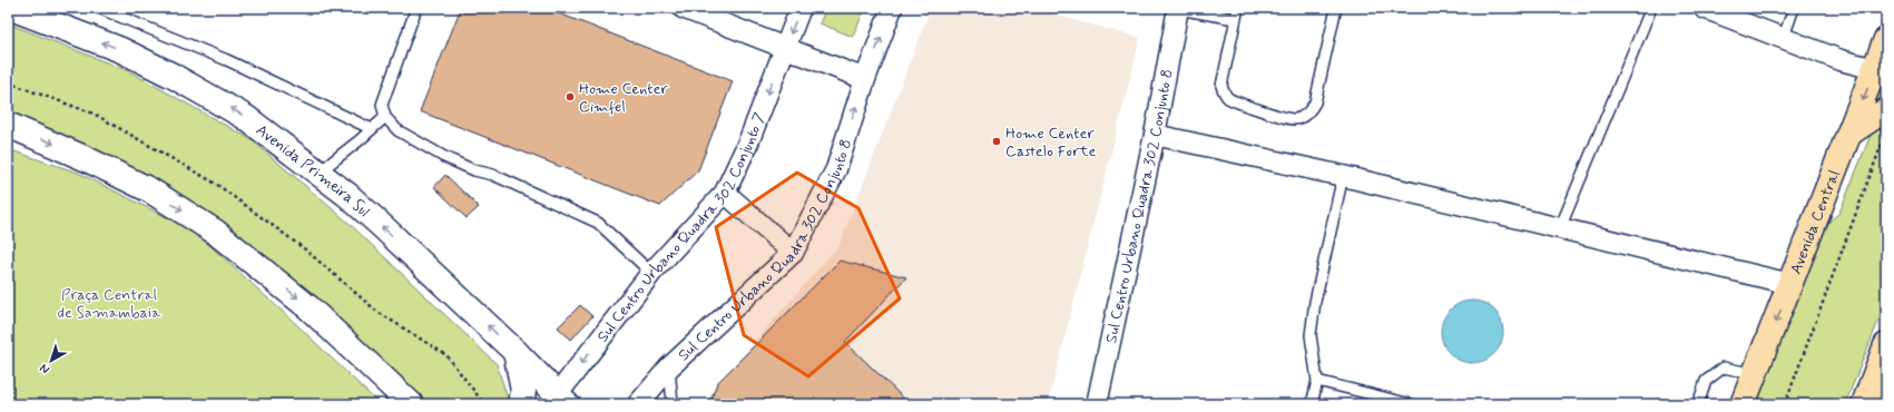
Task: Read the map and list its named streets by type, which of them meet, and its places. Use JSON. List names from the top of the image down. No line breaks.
{"streets":{"main road":["Avenida Primeira Sul","Avenida Central"],"street":["Sul Centro Urbano Quadra 302 Conjunto 8","Sul Centro Urbano Quadra 302 Conjunto 7"]},"crossings":[["Avenida Primeira Sul","Sul Centro Urbano Quadra 302 Conjunto 7"]],"one_way":["Sul Centro Urbano Quadra 302 Conjunto 7"],"parks":["Praça Central de Samambaia"],"places":["Home Center Cimfel","Home Center Castelo Forte"],"north":"bottom left"}
